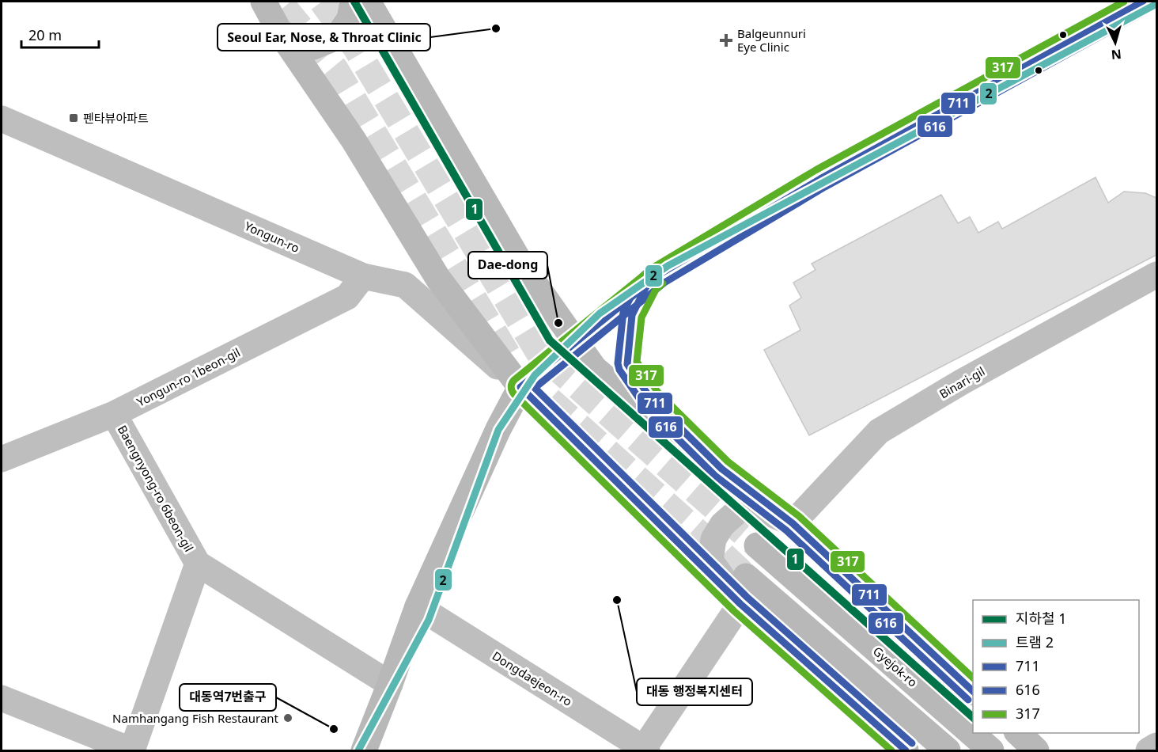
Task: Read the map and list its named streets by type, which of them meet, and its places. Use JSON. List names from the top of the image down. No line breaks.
{"streets":{"main road":["Gyejok-ro"],"street":["Yongun-ro","Yongun-ro 1beon-gil","Binari-gil","Baengnyong-ro 6beon-gil","Dongdaejeon-ro"]},"crossings":[["Yongun-ro","Yongun-ro 1beon-gil"],["Yongun-ro 1beon-gil","Baengnyong-ro 6beon-gil"]],"places":{"other":["Seoul Ear, Nose, & Throat Clinic","Dae-dong","대동 행정복지센터","Namhangang Fish Restaurant","대동역7번출구"],"health":["Balgeunnuri Eye Clinic"],"transit":["펜타뷰아파트"]},"lines":["metro line 1","transit line 711","transit line 317","tram line 2","transit line 616"],"legend":["지하철 1","트램 2","711","616","317"],"scale_bar":"20 m","north":"bottom"}
